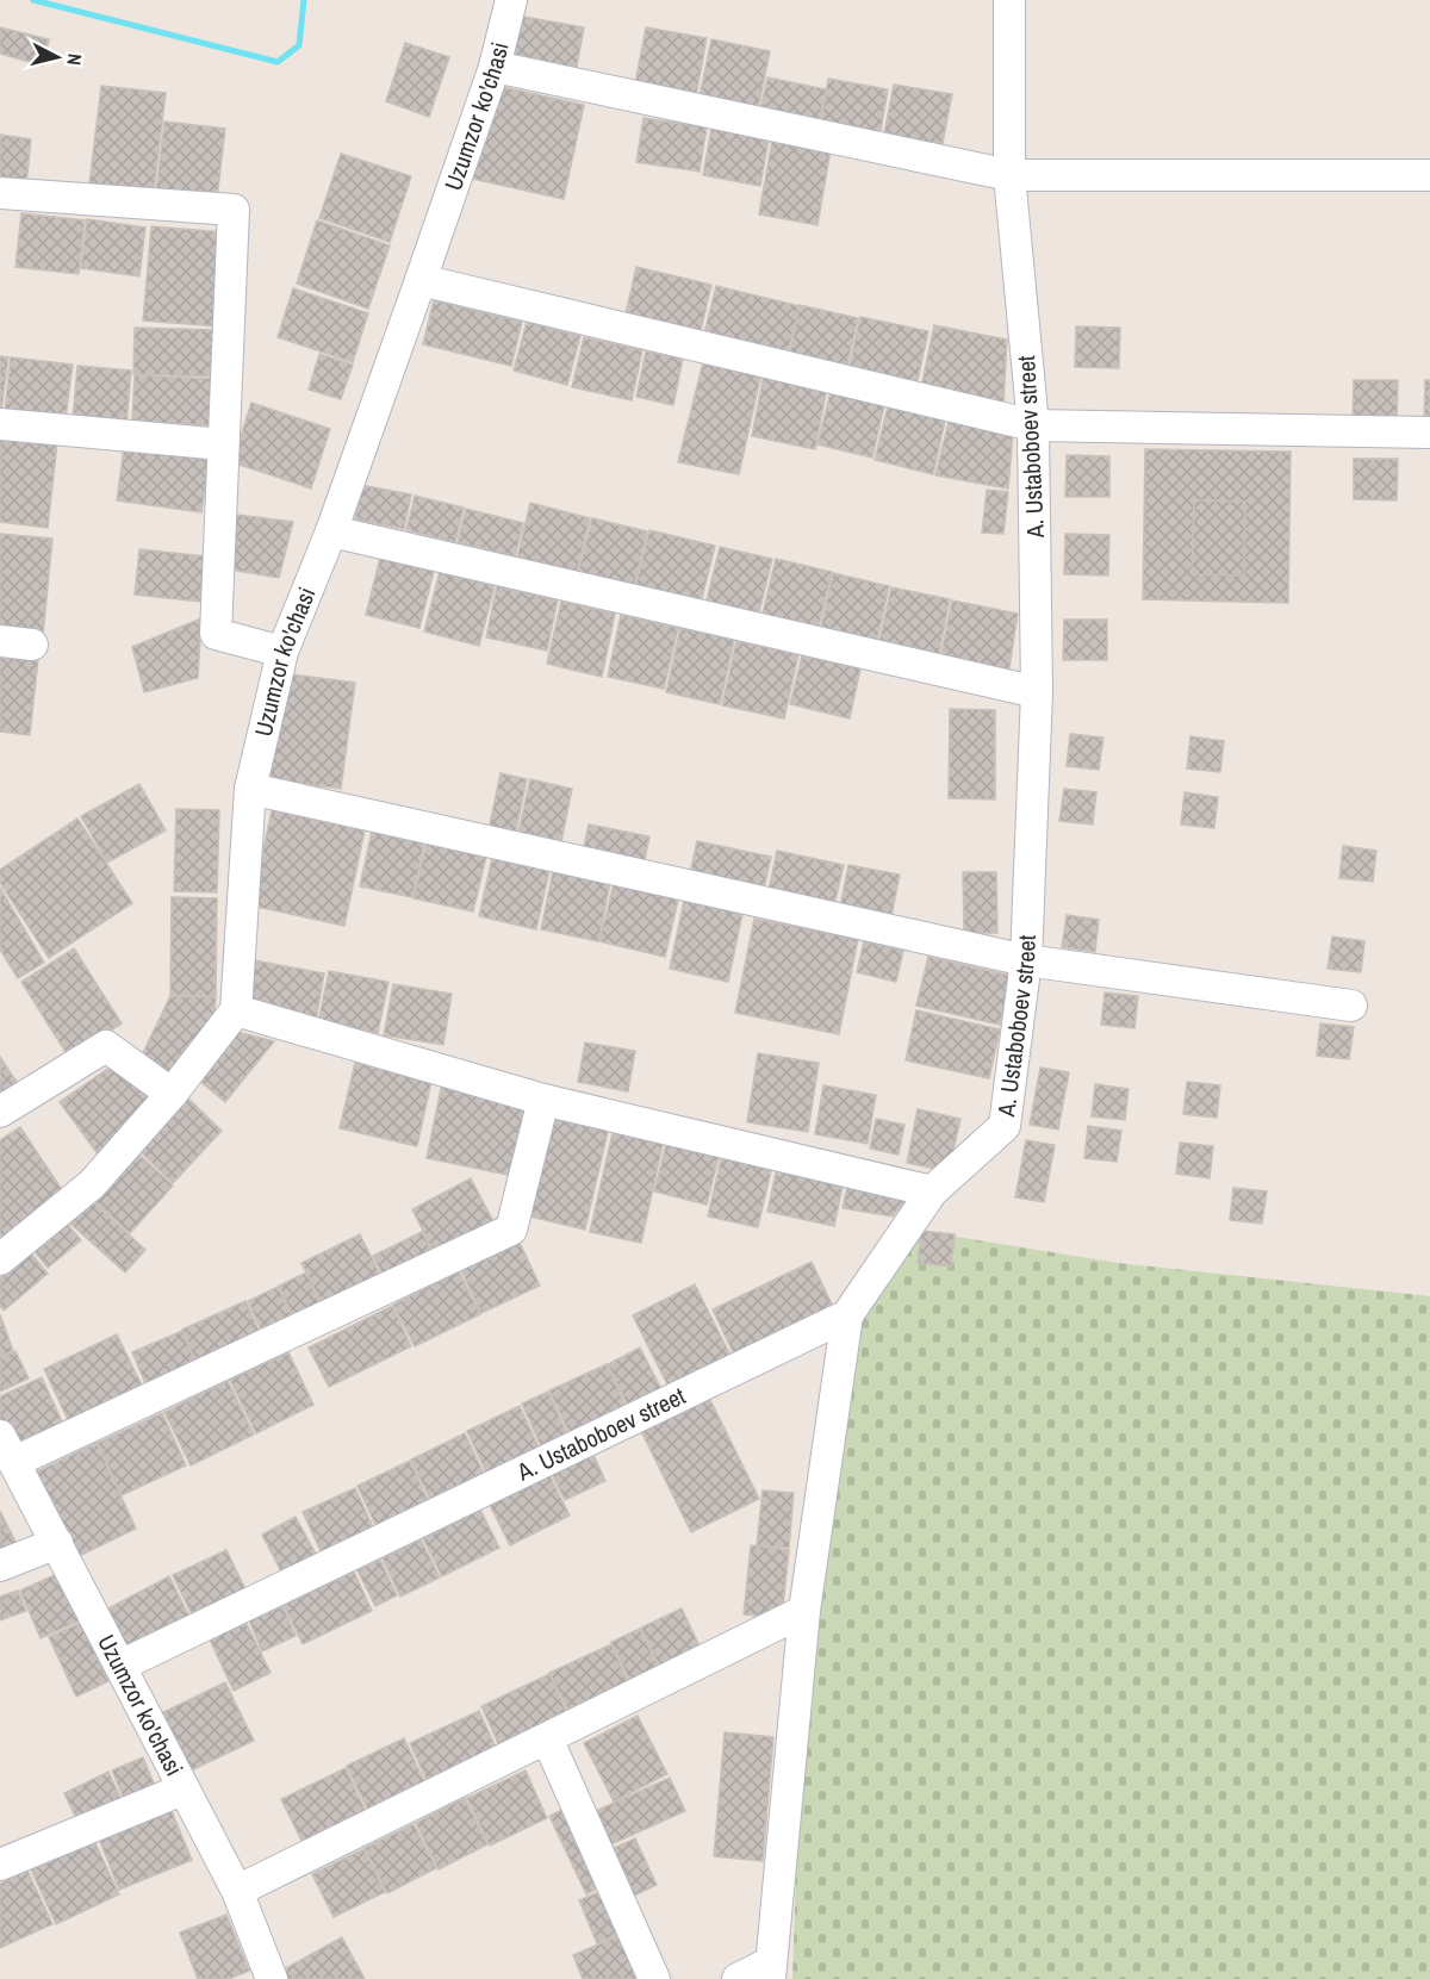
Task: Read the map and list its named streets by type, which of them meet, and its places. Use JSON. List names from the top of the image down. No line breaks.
{"streets":{"street":["Uzumzor ko'chasi","A. Ustaboboev street"]},"crossings":[["Uzumzor ko'chasi","A. Ustaboboev street"]],"north":"right"}
